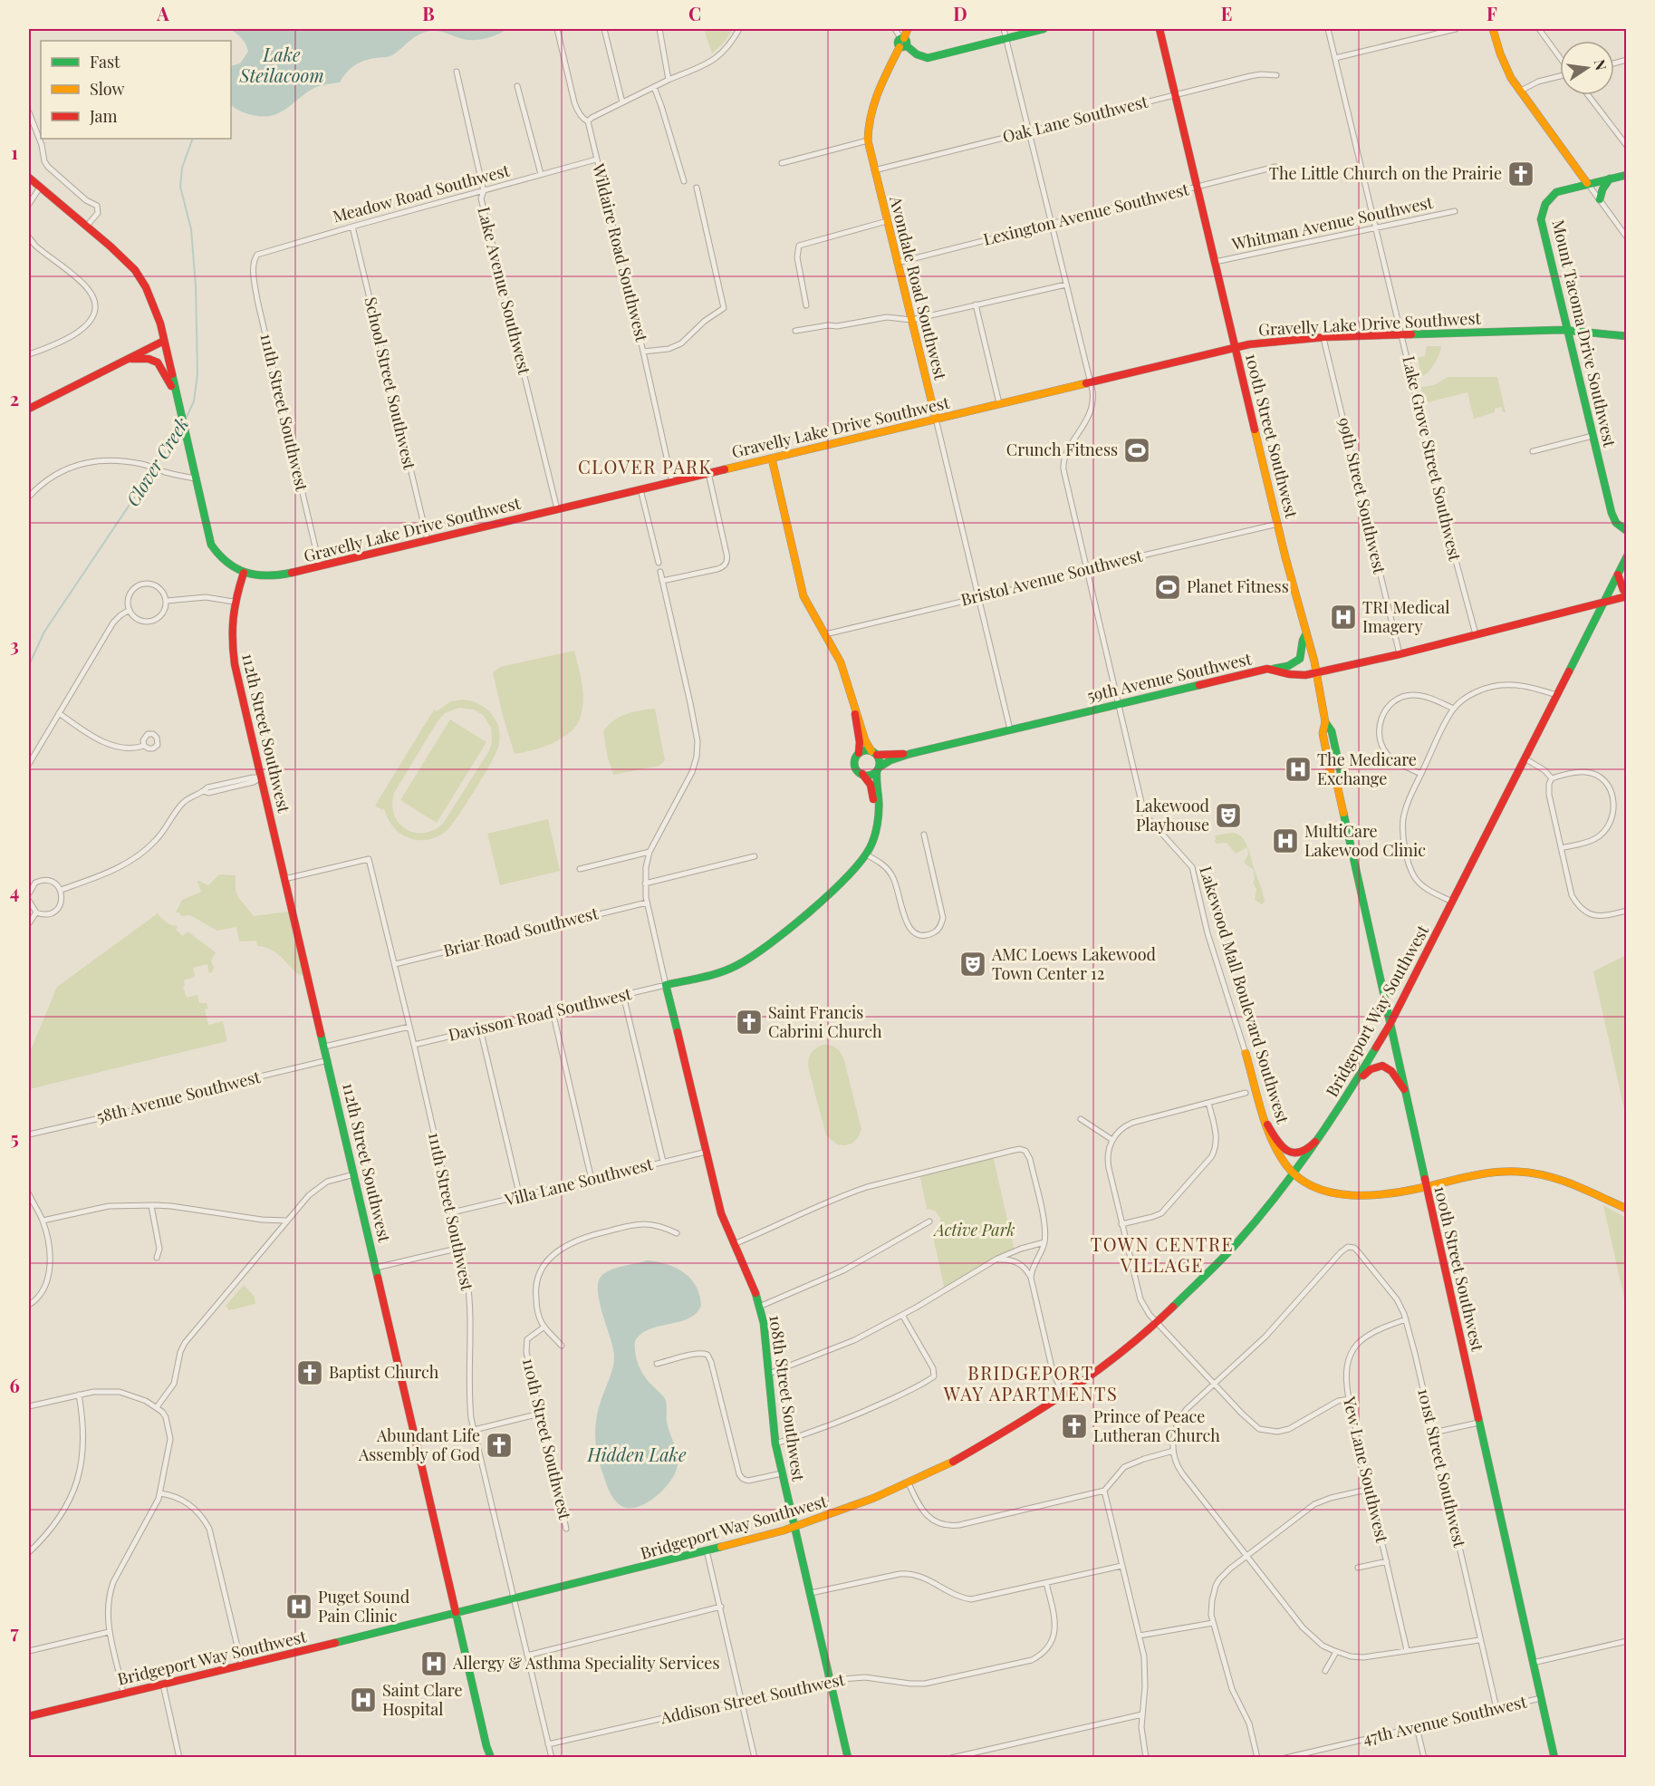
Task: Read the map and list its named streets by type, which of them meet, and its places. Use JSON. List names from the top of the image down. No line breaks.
{"streets":{"main road":["Avondale Road Southwest","Gravelly Lake Drive Southwest","Mount Tacoma Drive Southwest","100th Street Southwest","59th Avenue Southwest","112th Street Southwest","Lakewood Mall Boulevard Southwest","Bridgeport Way Southwest","108th Street Southwest"],"street":["Oak Lane Southwest","Meadow Road Southwest","Lexington Avenue Southwest","Whitman Avenue Southwest","Wildaire Road Southwest","Lake Avenue Southwest","School Street Southwest","111th Street Southwest","Lake Grove Street Southwest","99th Street Southwest","Bristol Avenue Southwest","Briar Road Southwest","Davisson Road Southwest","58th Avenue Southwest","Villa Lane Southwest","110th Street Southwest","101st Street Southwest","Yew Lane Southwest","Addison Street Southwest","47th Avenue Southwest"]},"crossings":[["Oak Lane Southwest","Avondale Road Southwest"],["Oak Lane Southwest","100th Street Southwest"],["Oak Lane Southwest","Lakewood Mall Boulevard Southwest"],["Meadow Road Southwest","Wildaire Road Southwest"],["Meadow Road Southwest","Lake Avenue Southwest"],["Meadow Road Southwest","School Street Southwest"],["Meadow Road Southwest","111th Street Southwest"],["Lexington Avenue Southwest","Avondale Road Southwest"],["Lexington Avenue Southwest","100th Street Southwest"],["Lexington Avenue Southwest","Lakewood Mall Boulevard Southwest"],["Whitman Avenue Southwest","100th Street Southwest"],["Whitman Avenue Southwest","Lake Grove Street Southwest"],["Wildaire Road Southwest","Gravelly Lake Drive Southwest"],["Avondale Road Southwest","Gravelly Lake Drive Southwest"],["Avondale Road Southwest","Bristol Avenue Southwest"],["Avondale Road Southwest","59th Avenue Southwest"],["Lake Avenue Southwest","Gravelly Lake Drive Southwest"],["Gravelly Lake Drive Southwest","Mount Tacoma Drive Southwest"],["Gravelly Lake Drive Southwest","School Street Southwest"],["Gravelly Lake Drive Southwest","111th Street Southwest"],["Gravelly Lake Drive Southwest","100th Street Southwest"],["Gravelly Lake Drive Southwest","Lake Grove Street Southwest"],["Gravelly Lake Drive Southwest","99th Street Southwest"],["Gravelly Lake Drive Southwest","112th Street Southwest"],["Gravelly Lake Drive Southwest","Lakewood Mall Boulevard Southwest"],["111th Street Southwest","112th Street Southwest"],["111th Street Southwest","Briar Road Southwest"],["111th Street Southwest","Bridgeport Way Southwest"],["111th Street Southwest","Davisson Road Southwest"],["111th Street Southwest","Villa Lane Southwest"],["111th Street Southwest","Addison Street Southwest"],["100th Street Southwest","Bristol Avenue Southwest"],["100th Street Southwest","59th Avenue Southwest"],["100th Street Southwest","Bridgeport Way Southwest"],["100th Street Southwest","47th Avenue Southwest"],["Lake Grove Street Southwest","59th Avenue Southwest"],["99th Street Southwest","59th Avenue Southwest"],["Bristol Avenue Southwest","Lakewood Mall Boulevard Southwest"],["59th Avenue Southwest","Lakewood Mall Boulevard Southwest"],["59th Avenue Southwest","Bridgeport Way Southwest"],["112th Street Southwest","Bridgeport Way Southwest"],["112th Street Southwest","58th Avenue Southwest"],["Lakewood Mall Boulevard Southwest","Bridgeport Way Southwest"],["Bridgeport Way Southwest","108th Street Southwest"],["Davisson Road Southwest","108th Street Southwest"],["Villa Lane Southwest","108th Street Southwest"],["108th Street Southwest","Addison Street Southwest"],["101st Street Southwest","Yew Lane Southwest"],["101st Street Southwest","47th Avenue Southwest"]],"districts":["CLOVER PARK","TOWN CENTRE VILLAGE","BRIDGEPORT WAY APARTMENTS"],"water":["Lake Steilacoom","Clover Creek","Hidden Lake"],"parks":["Active Park"],"places":{"church":["The Little Church on the Prairie","Saint Francis Cabrini Church","Baptist Church","Prince of Peace Lutheran Church","Abundant Life Assembly of God"],"sports":["Crunch Fitness","Planet Fitness"],"hospital":["TRI Medical Imagery","The Medicare Exchange","MultiCare Lakewood Clinic","Puget Sound Pain Clinic","Allergy & Asthma Speciality Services","Saint Clare Hospital"],"theatre":["Lakewood Playhouse","AMC Loews Lakewood Town Center 12"]},"legend":["Fast","Slow","Jam"],"north":"right","grid":{"columns":["A","B","C","D","E","F"],"rows":["1","2","3","4","5","6","7"]}}
